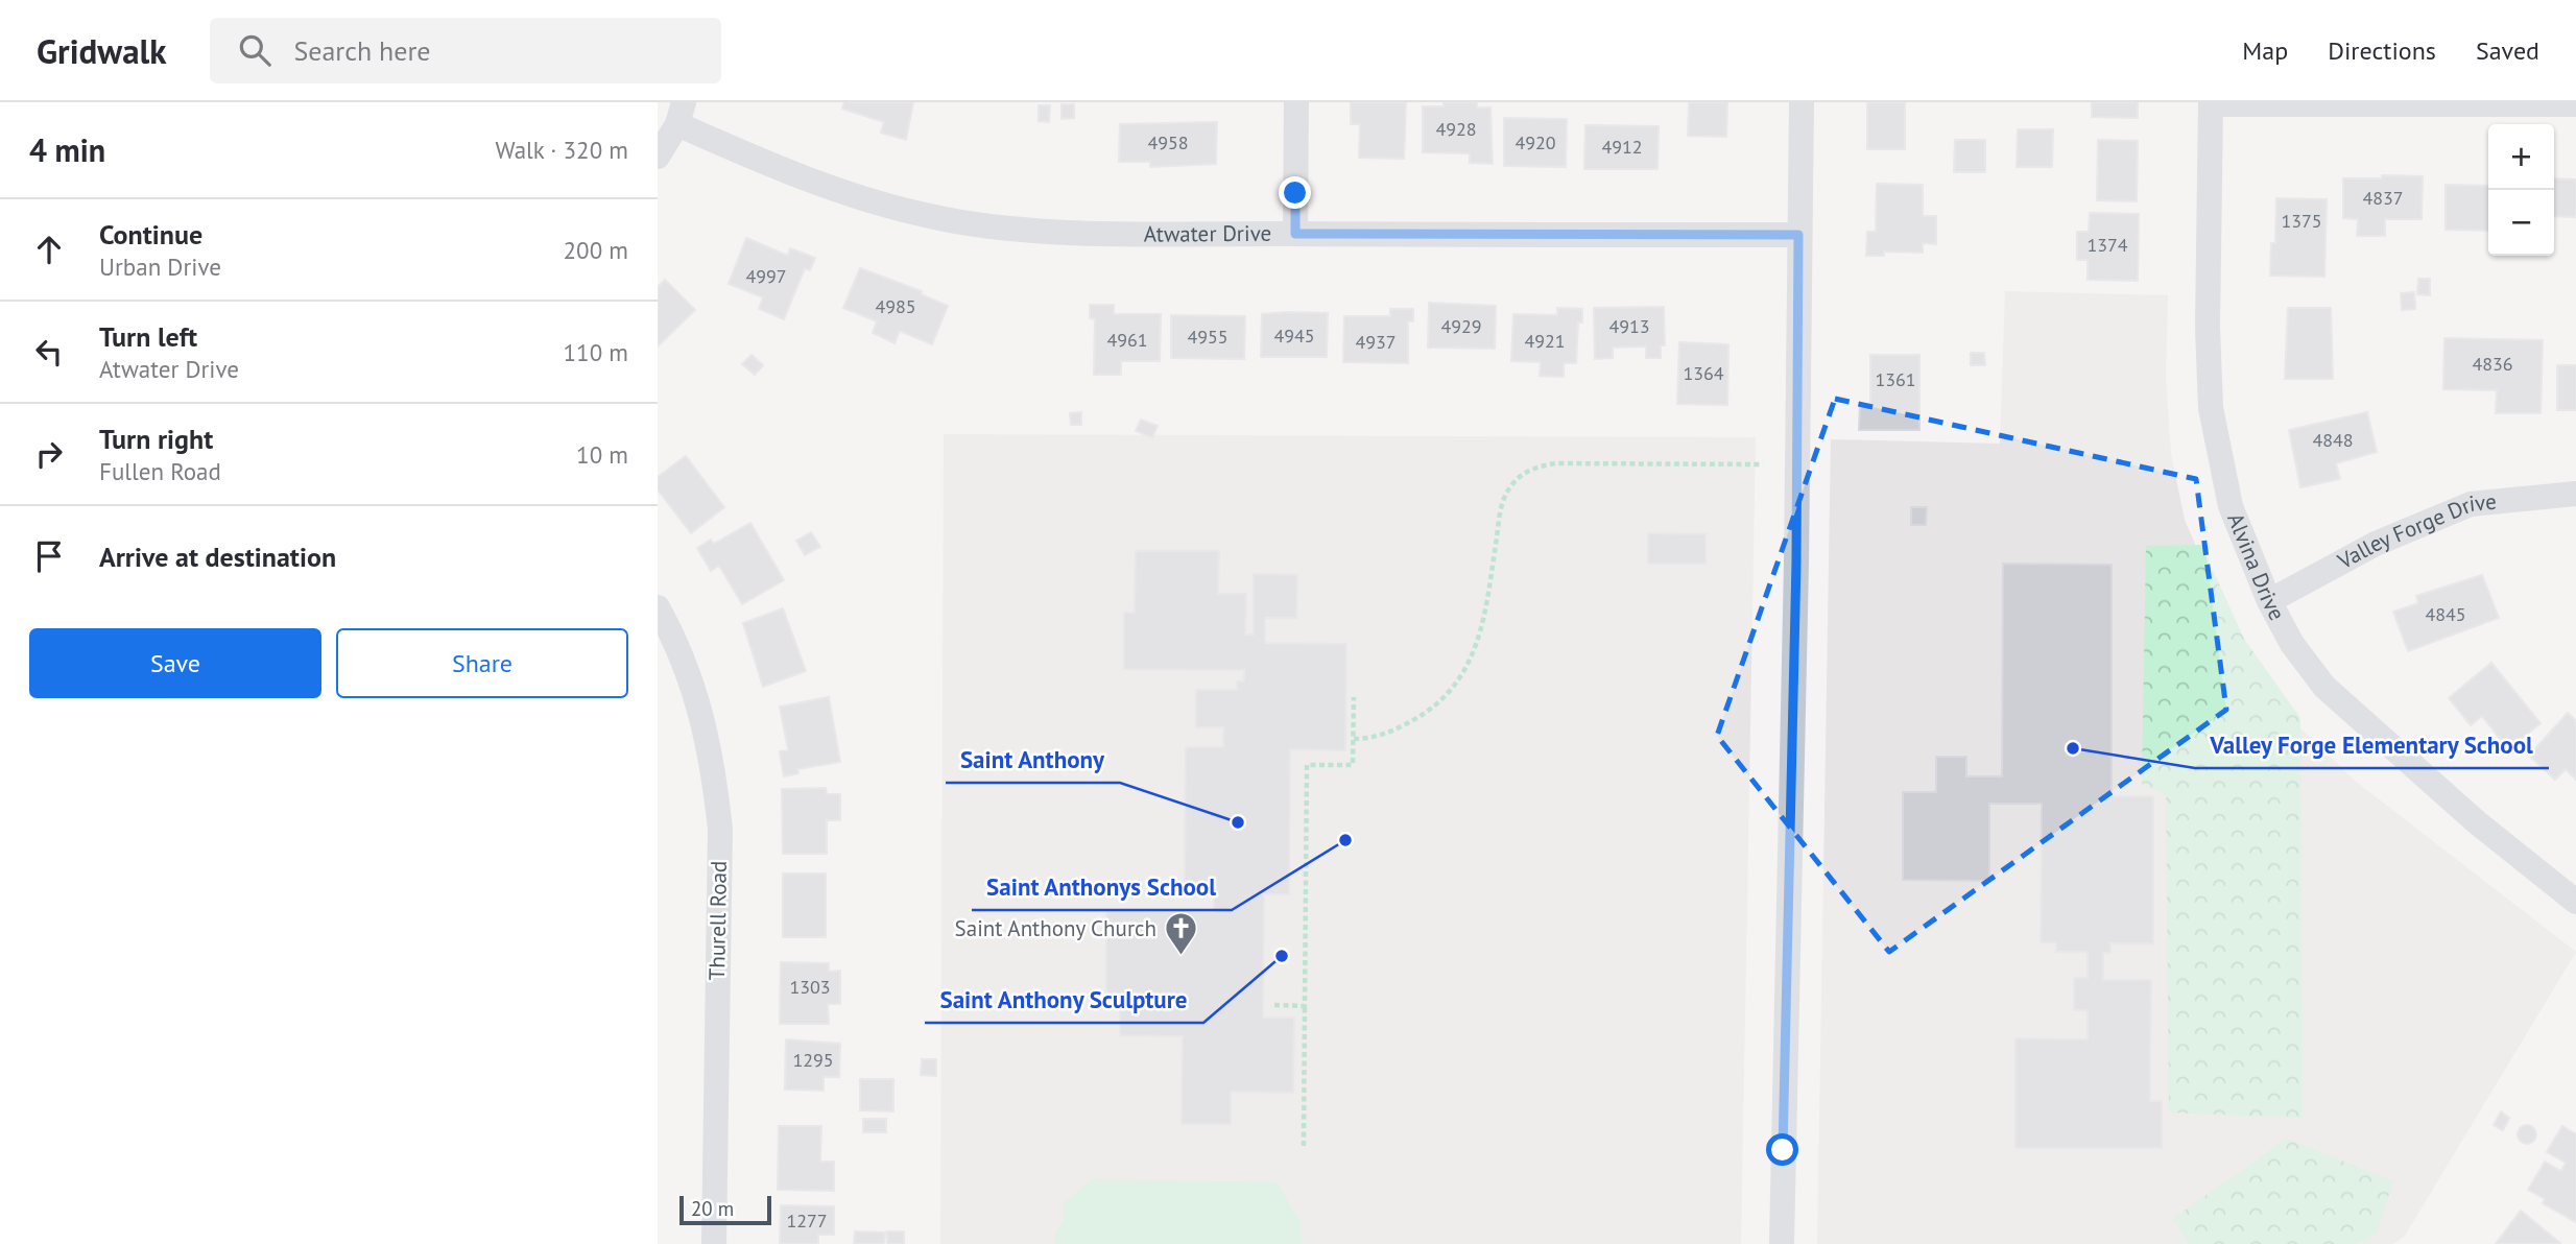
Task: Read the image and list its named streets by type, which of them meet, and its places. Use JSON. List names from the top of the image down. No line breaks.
{"streets":{"street":["Atwater Drive","Valley Forge Drive","Alvina Drive","Thurell Road"]},"crossings":[["Valley Forge Drive","Alvina Drive"]],"places":{"other":["Valley Forge Elementary School","Saint Anthony","Saint Anthonys School","Saint Anthony Sculpture"],"church":["Saint Anthony Church"]},"house_numbers":["4928","4958","4920","4912","4837","1375","1374","4997","4985","4929","4913","4945","4955","4961","4921","4937","4836","1364","1361","4848","4845","1303","1295","1277"],"scale_bar":"20 m","page":{"header":"Gridwalk","search":"Search here","nav":["Map","Directions","Saved"],"heading":["4 min","Walk · 320 m"],"map_buttons":["+","−"],"list":[["Continue","Urban Drive","200 m"],["Turn left","Atwater Drive","110 m"],["Turn right","Fullen Road","10 m"],"Arrive at destination"],"buttons":["Save","Share"],"scale":"20 m"}}
